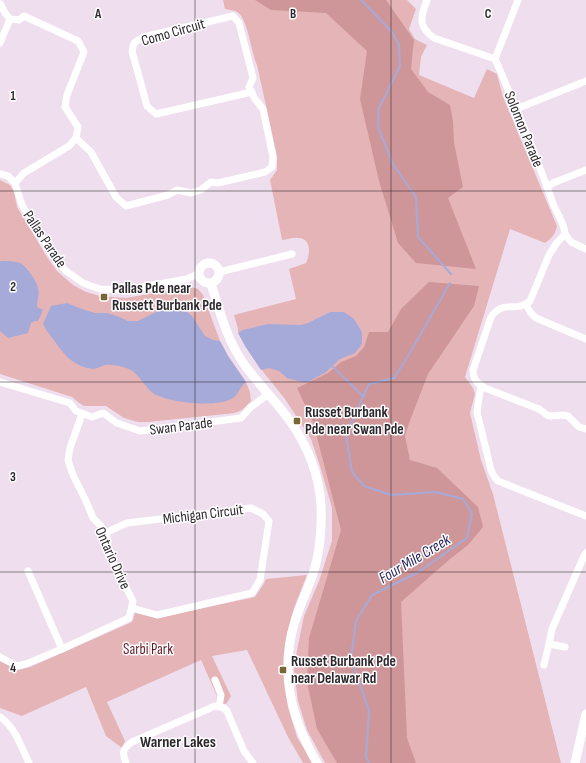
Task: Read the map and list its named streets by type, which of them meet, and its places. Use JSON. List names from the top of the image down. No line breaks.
{"streets":{"street":["Como Circuit","Solomon Parade","Pallas Parade","Swan Parade","Michigan Circuit","Ontario Drive"]},"crossings":[["Swan Parade","Ontario Drive"],["Michigan Circuit","Ontario Drive"]],"districts":["Warner Lakes"],"water":["Four Mile Creek"],"parks":["Sarbi Park"],"places":{"transit":["Pallas Pde near Russett Burbank Pde","Russet Burbank Pde near Swan Pde","Russet Burbank Pde near Delawar Rd"]},"grid":{"columns":["A","B","C"],"rows":["1","2","3","4"]}}
